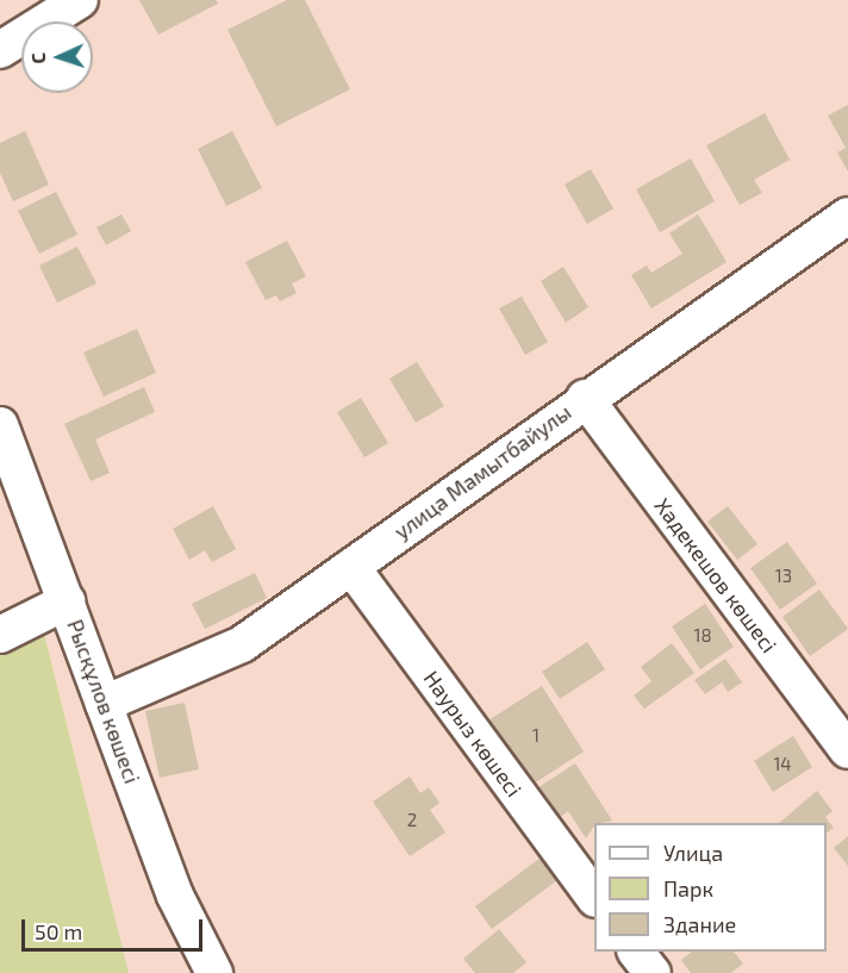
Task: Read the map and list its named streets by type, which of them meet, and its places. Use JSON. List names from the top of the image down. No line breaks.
{"streets":{"street":["улица Мамытбайулы","Хадекешов көшесі","Рысқұлов көшесі","Наурыз көшесі"]},"crossings":[["улица Мамытбайулы","Хадекешов көшесі"],["улица Мамытбайулы","Рысқұлов көшесі"],["улица Мамытбайулы","Наурыз көшесі"]],"house_numbers":["13","18","1","14","2"],"legend":["Улица","Парк","Здание"],"scale_bar":"50 m","north":"left"}
